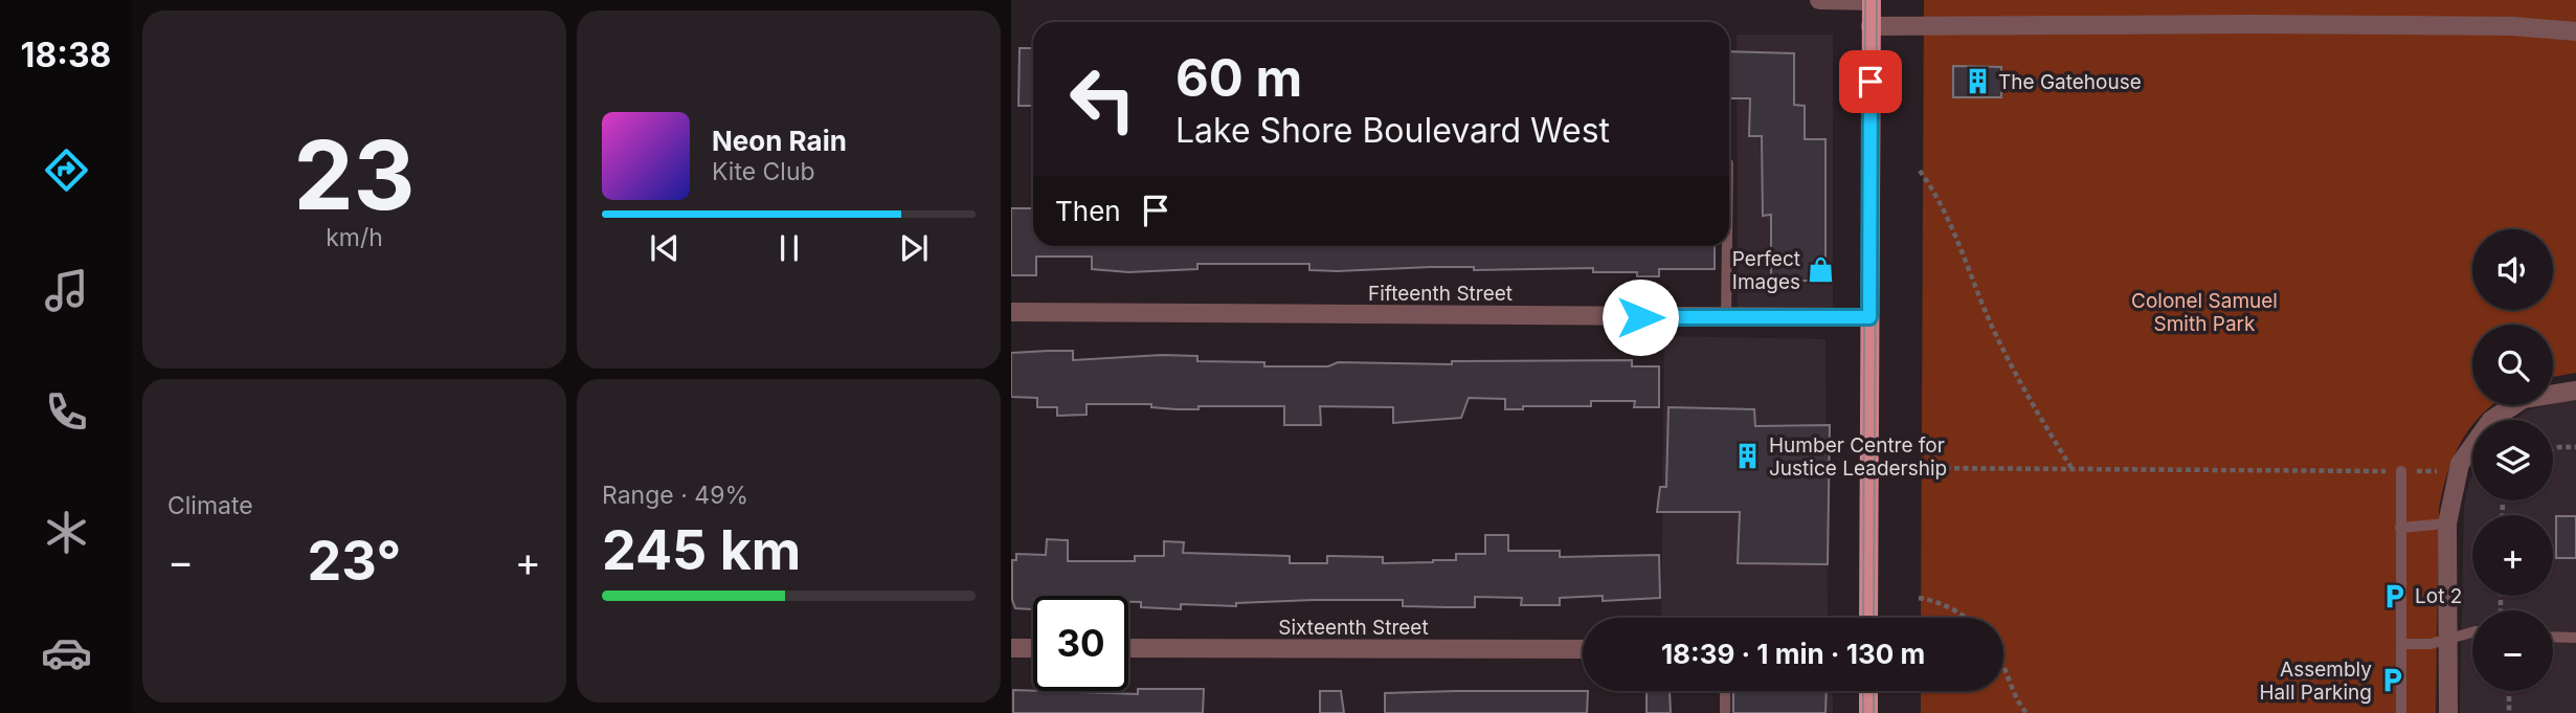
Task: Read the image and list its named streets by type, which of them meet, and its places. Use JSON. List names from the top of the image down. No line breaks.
{"streets":{"street":["Fifteenth Street","Sixteenth Street"]},"parks":["Colonel Samuel Smith Park"],"places":{"building":["The Gatehouse","Humber Centre for Justice Leadership"],"shop":["Perfect Images"],"parking":["Lot 2","Assembly Hall Parking"]},"page":{"tabs":"18:38","tile":[["23","km/h"],"Climate",["Range · 49%","245 km"]],"turn":["60 m","Lake Shore Boulevard West"],"song":["Neon Rain","Kite Club"],"then":"Then","map_buttons":["+","−"],"heat":["−","23°","+"],"limit":"30","trip":"18:39 · 1 min · 130 m"}}
